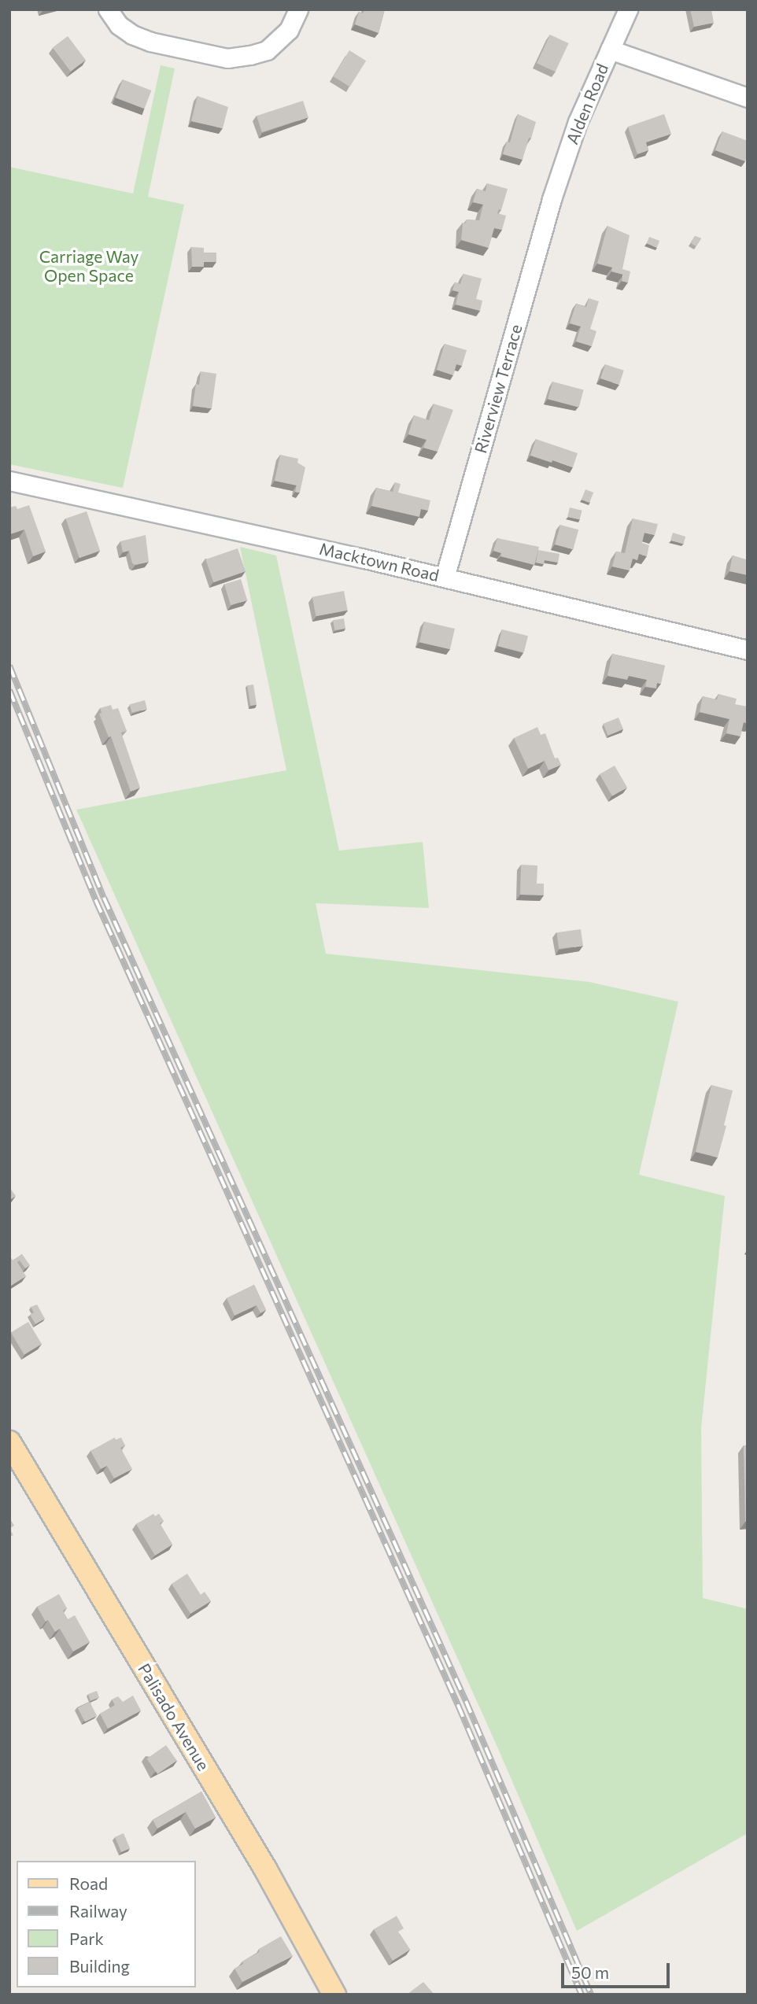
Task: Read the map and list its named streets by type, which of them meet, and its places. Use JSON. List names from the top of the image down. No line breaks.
{"streets":{"main road":["Palisado Avenue"],"street":["Alden Road","Riverview Terrace","Macktown Road"]},"crossings":[["Alden Road","Riverview Terrace"],["Riverview Terrace","Macktown Road"]],"parks":["Carriage Way Open Space"],"legend":["Road","Railway","Park","Building"],"scale_bar":"50 m"}
